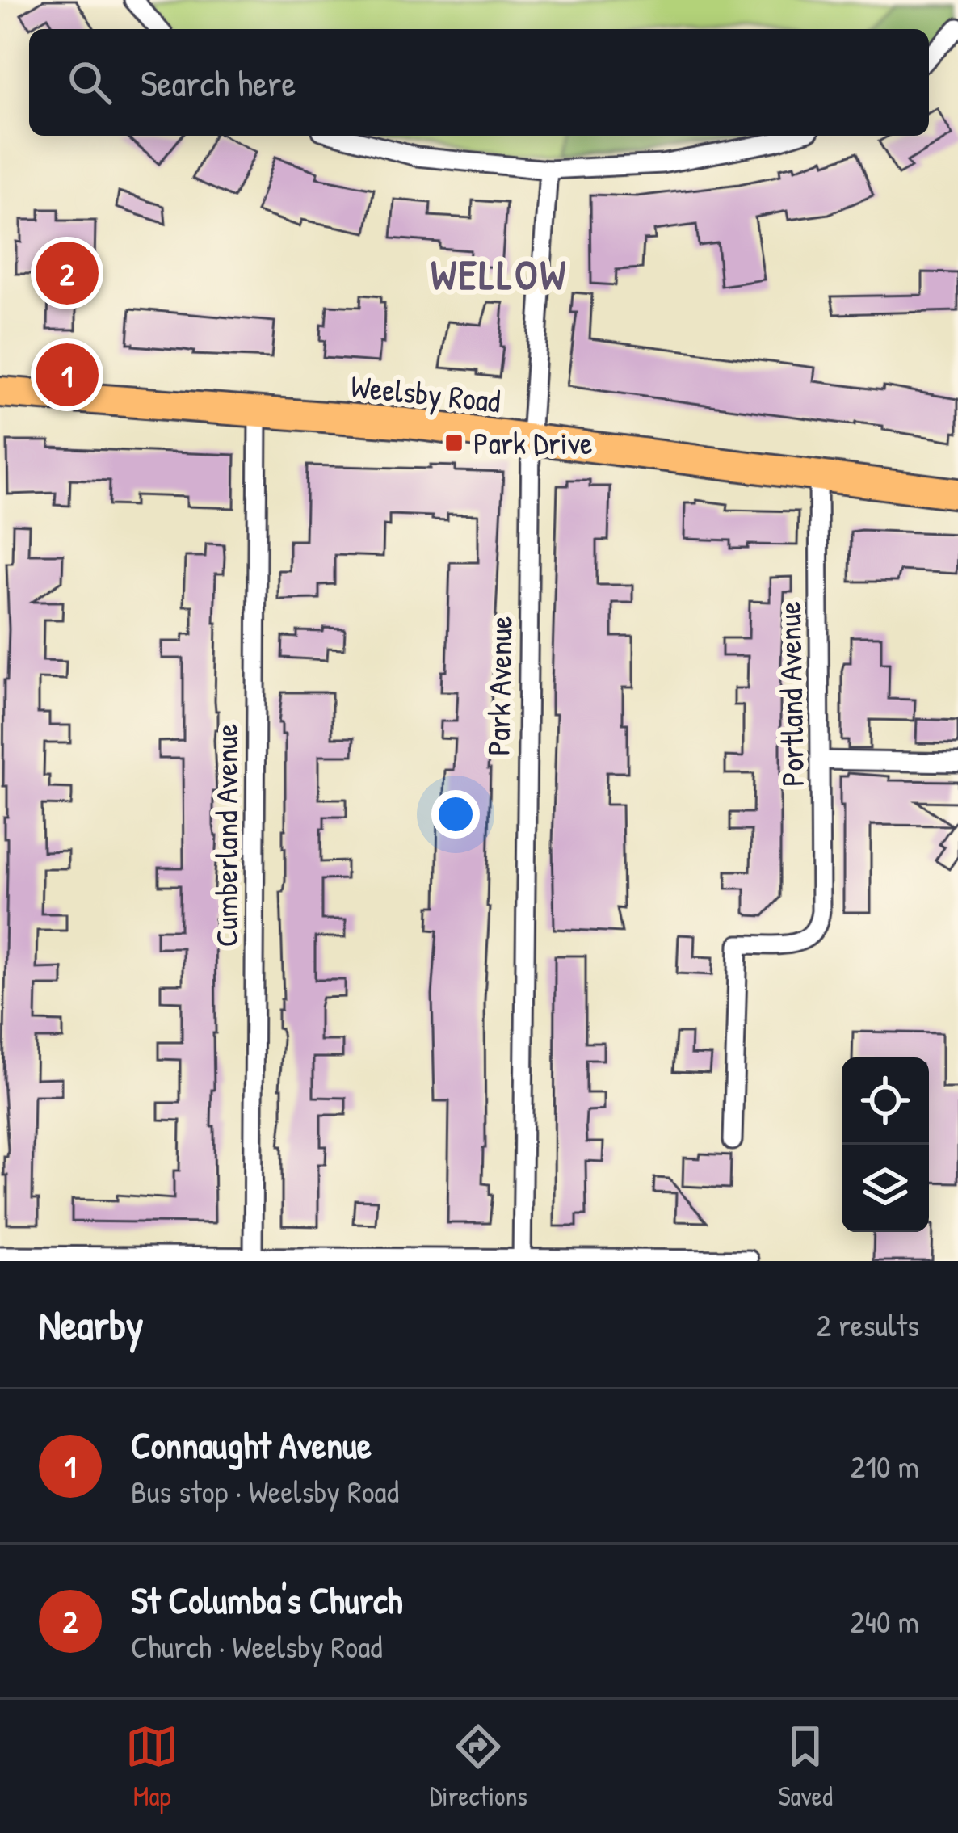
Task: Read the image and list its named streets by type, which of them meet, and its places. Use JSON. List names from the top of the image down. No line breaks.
{"streets":{"highway":["Weelsby Road"],"street":["Park Avenue","Portland Avenue","Cumberland Avenue"]},"crossings":[["Weelsby Road","Park Avenue"],["Weelsby Road","Portland Avenue"],["Weelsby Road","Cumberland Avenue"]],"districts":["WELLOW"],"places":{"transit":["Park Drive"]},"page":{"search":"Search here","pins":["2","1"],"heading":["Nearby","2 results"],"list":[{"mark":"1","name":"Connaught Avenue","note":"Bus stop · Weelsby Road","value":"210 m"},{"mark":"2","name":"St Columba's Church","note":"Church · Weelsby Road","value":"240 m"}],"nav":["Map","Directions","Saved"]}}
